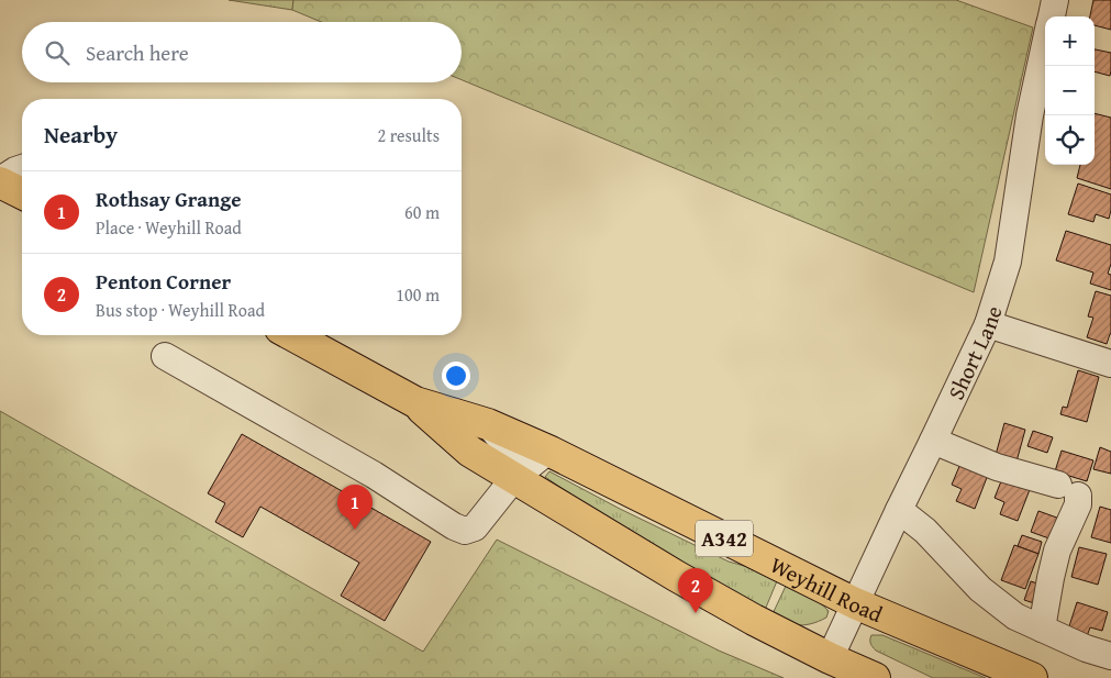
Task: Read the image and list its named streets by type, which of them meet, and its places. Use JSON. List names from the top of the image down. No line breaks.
{"streets":{"main road":["A342","Weyhill Road"],"street":["Short Lane"]},"crossings":[["Short Lane","Weyhill Road"]],"page":{"map_buttons":["+","−"],"search":"Search here","heading":["Nearby","2 results"],"list":[{"mark":"1","name":"Rothsay Grange","note":"Place · Weyhill Road","value":"60 m"},{"mark":"2","name":"Penton Corner","note":"Bus stop · Weyhill Road","value":"100 m"}],"pins":["1","2"]}}
